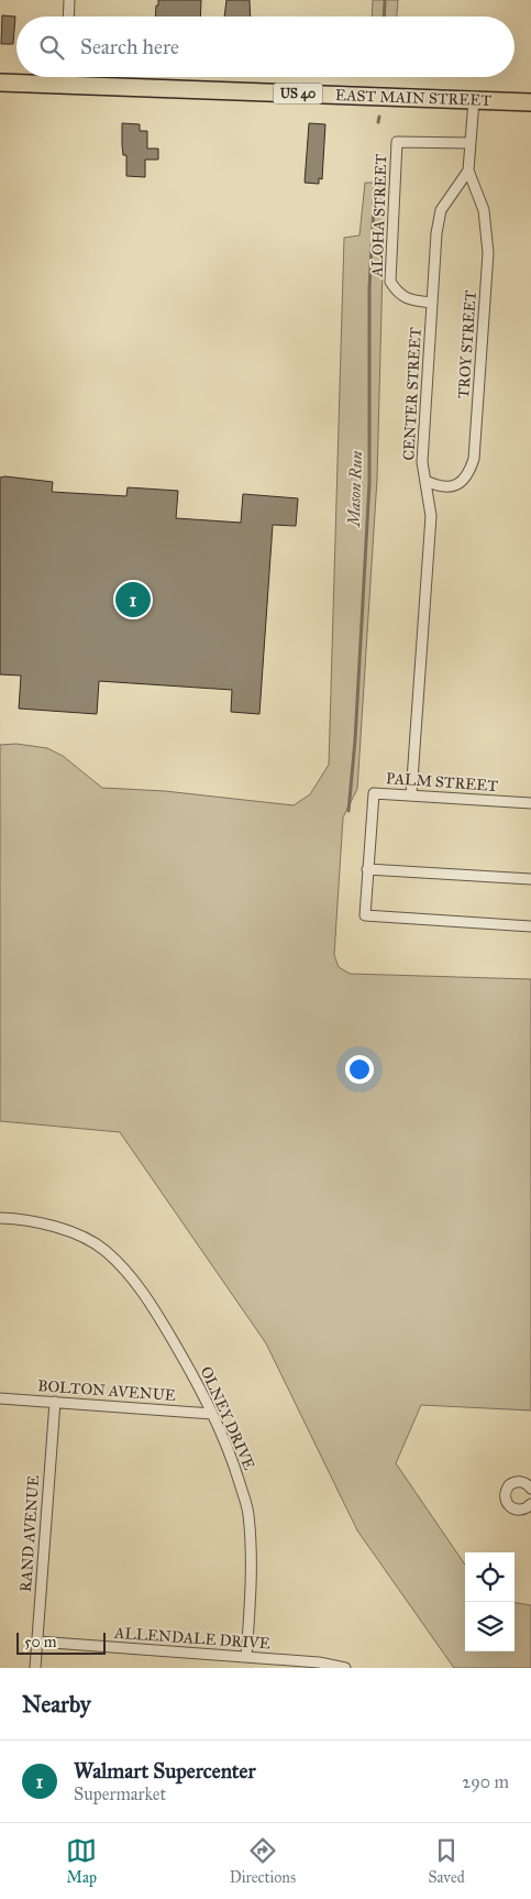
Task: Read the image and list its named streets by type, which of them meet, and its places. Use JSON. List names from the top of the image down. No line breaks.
{"streets":{"main road":["US 40","EAST MAIN STREET"],"street":["ALOHA STREET","TROY STREET","CENTER STREET","PALM STREET","BOLTON AVENUE","OLNEY DRIVE","RAND AVENUE","ALLENDALE DRIVE"]},"crossings":[["ALOHA STREET","CENTER STREET"],["TROY STREET","CENTER STREET"],["CENTER STREET","PALM STREET"],["BOLTON AVENUE","OLNEY DRIVE"],["BOLTON AVENUE","RAND AVENUE"],["OLNEY DRIVE","ALLENDALE DRIVE"],["RAND AVENUE","ALLENDALE DRIVE"]],"water":["Mason Run"],"scale_bar":"50 m","page":{"search":"Search here","pins":"1","scale":"50 m","heading":"Nearby","list":[{"mark":"1","name":"Walmart Supercenter","note":"Supermarket","value":"290 m"}],"nav":["Map","Directions","Saved"]}}
